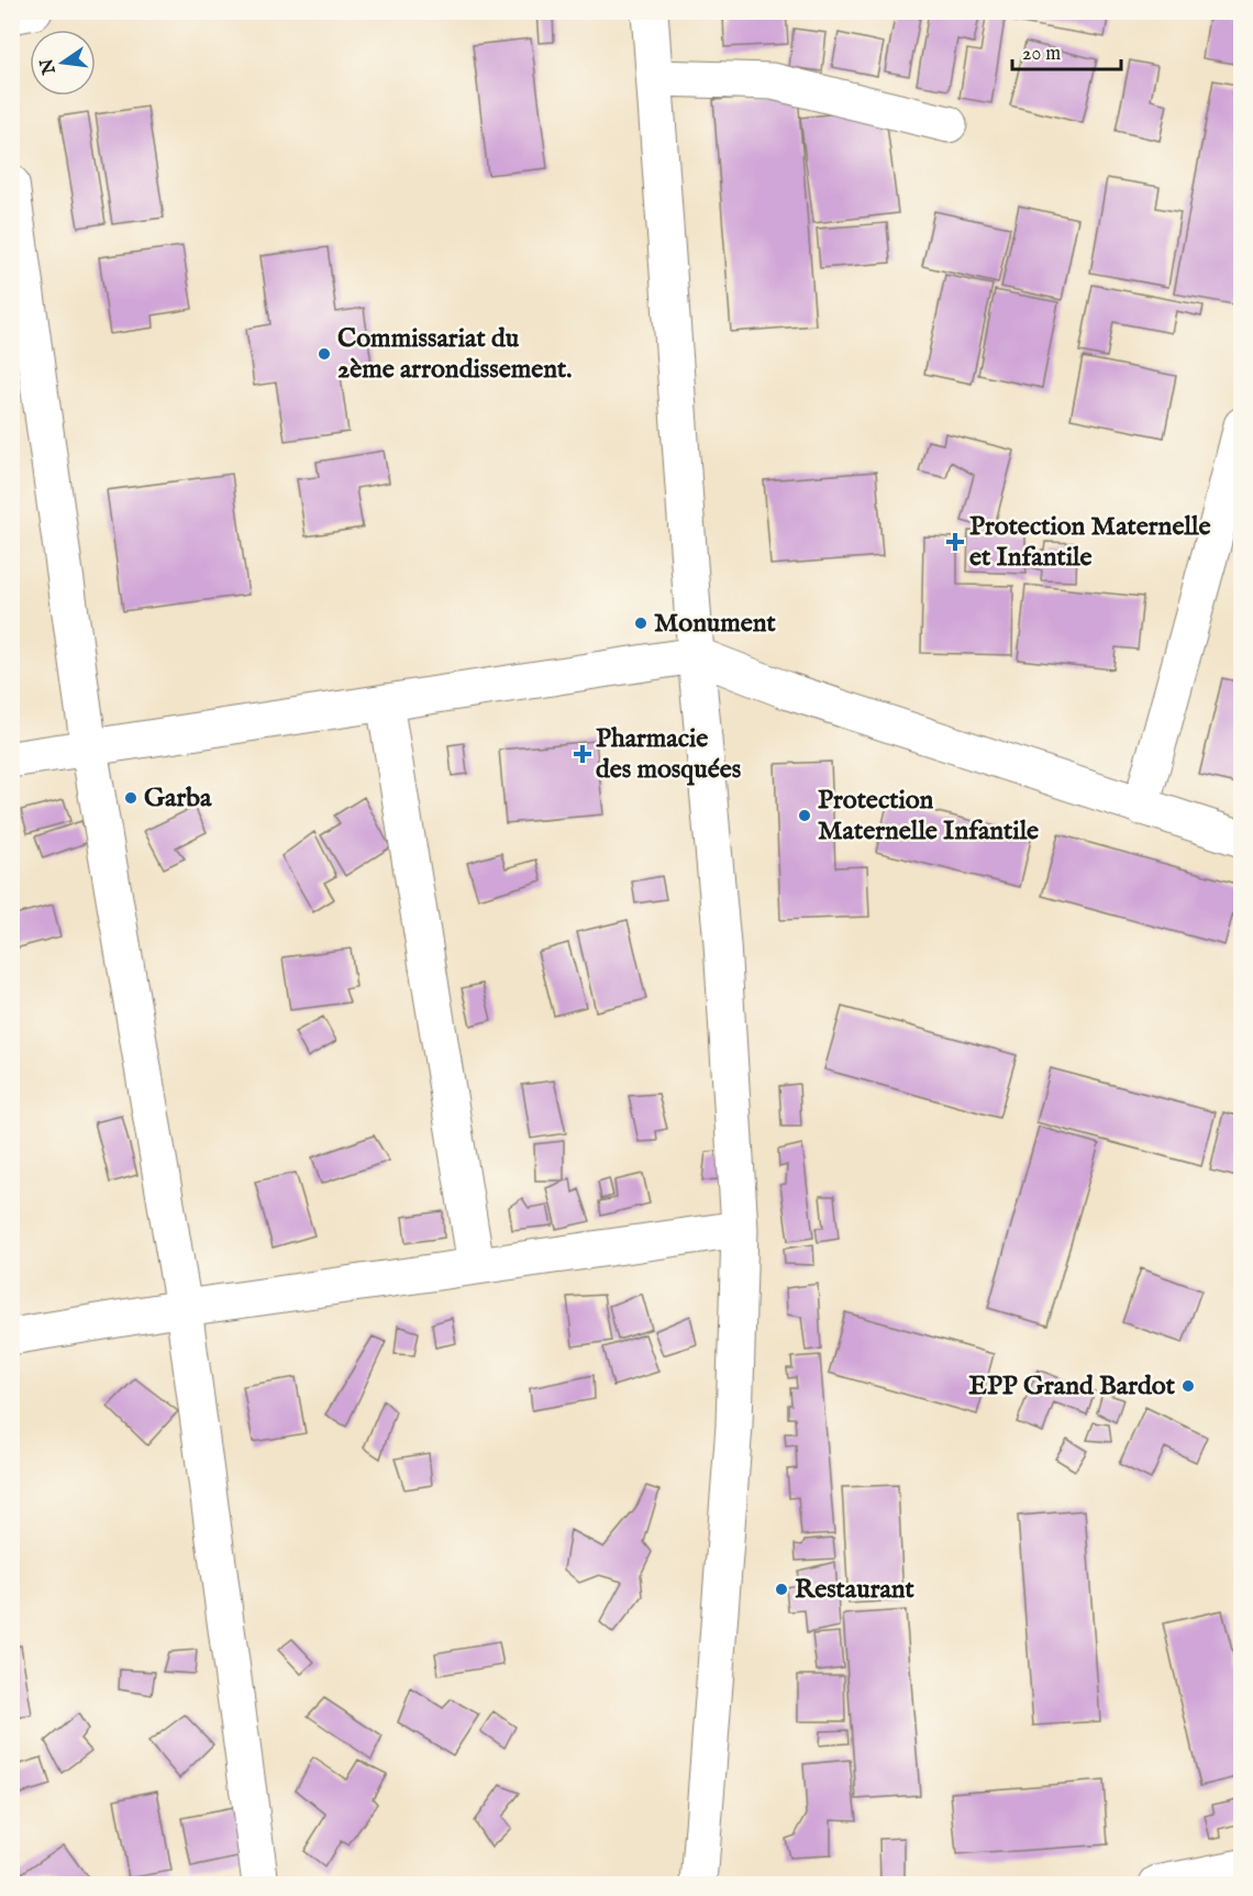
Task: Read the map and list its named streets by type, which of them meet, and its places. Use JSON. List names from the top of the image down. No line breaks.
{"places":{"other":["Commissariat du 2ème arrondissement.","Monument","Garba","Protection Maternelle Infantile","EPP Grand Bardot","Restaurant"],"health":["Protection Maternelle et Infantile","Pharmacie des mosquées"]},"scale_bar":"20 m","north":"left"}
